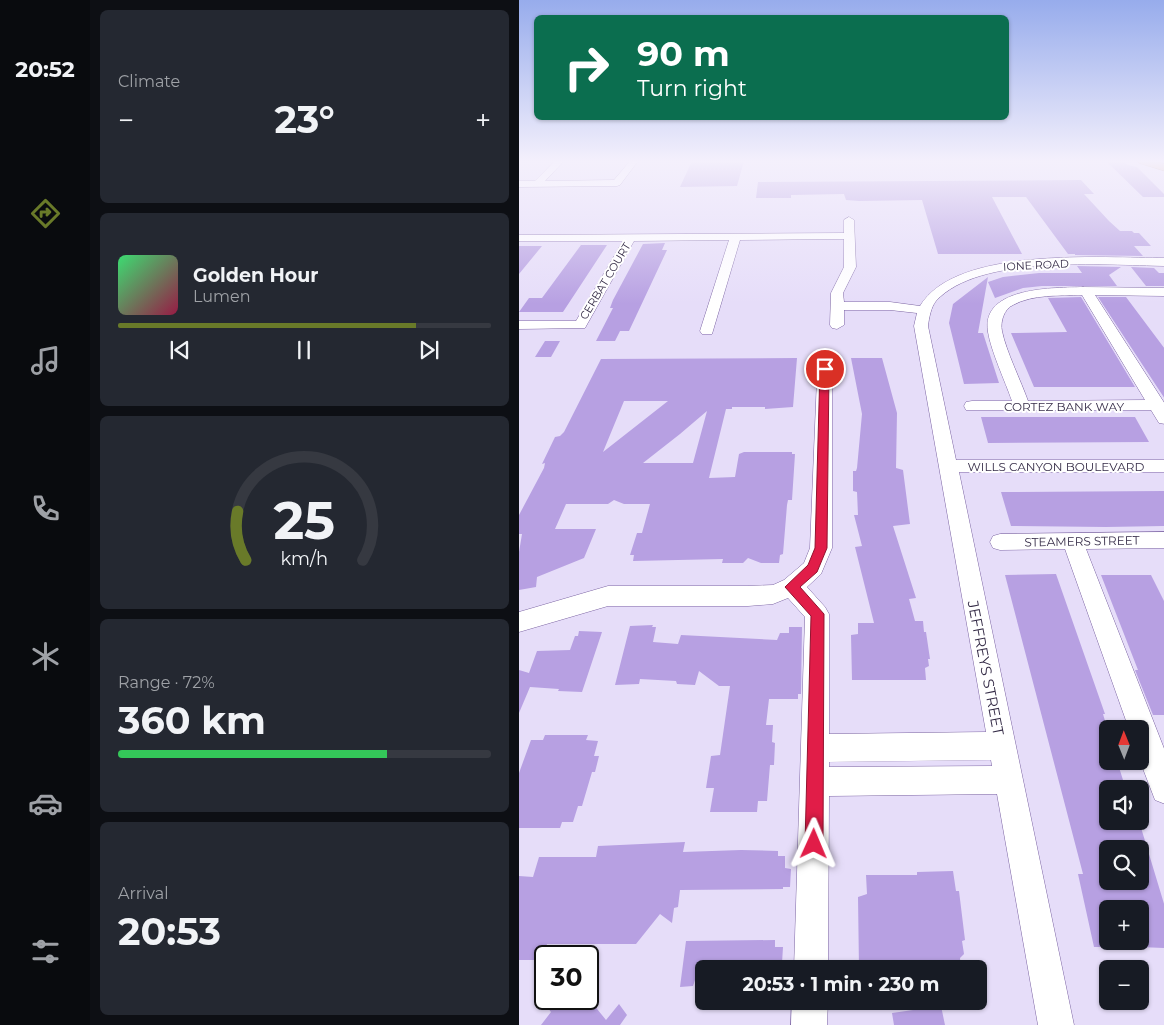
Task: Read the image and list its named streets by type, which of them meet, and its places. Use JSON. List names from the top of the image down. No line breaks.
{"streets":{"street":["IONE ROAD","CERBAT COURT","CORTEZ BANK WAY","WILLS CANYON BOULEVARD","STEAMERS STREET","JEFFREYS STREET"]},"crossings":[["IONE ROAD","JEFFREYS STREET"],["WILLS CANYON BOULEVARD","JEFFREYS STREET"]],"north":"top","page":{"tabs":"20:52","tile":["Climate",["Range · 72%","360 km"],["Arrival","20:53"]],"turn":["90 m","Turn right"],"heat":["−","23°","+"],"song":["Golden Hour","Lumen"],"map_buttons":["+","−"],"limit":"30","trip":"20:53 · 1 min · 230 m","gauge":["25","km/h"]}}
